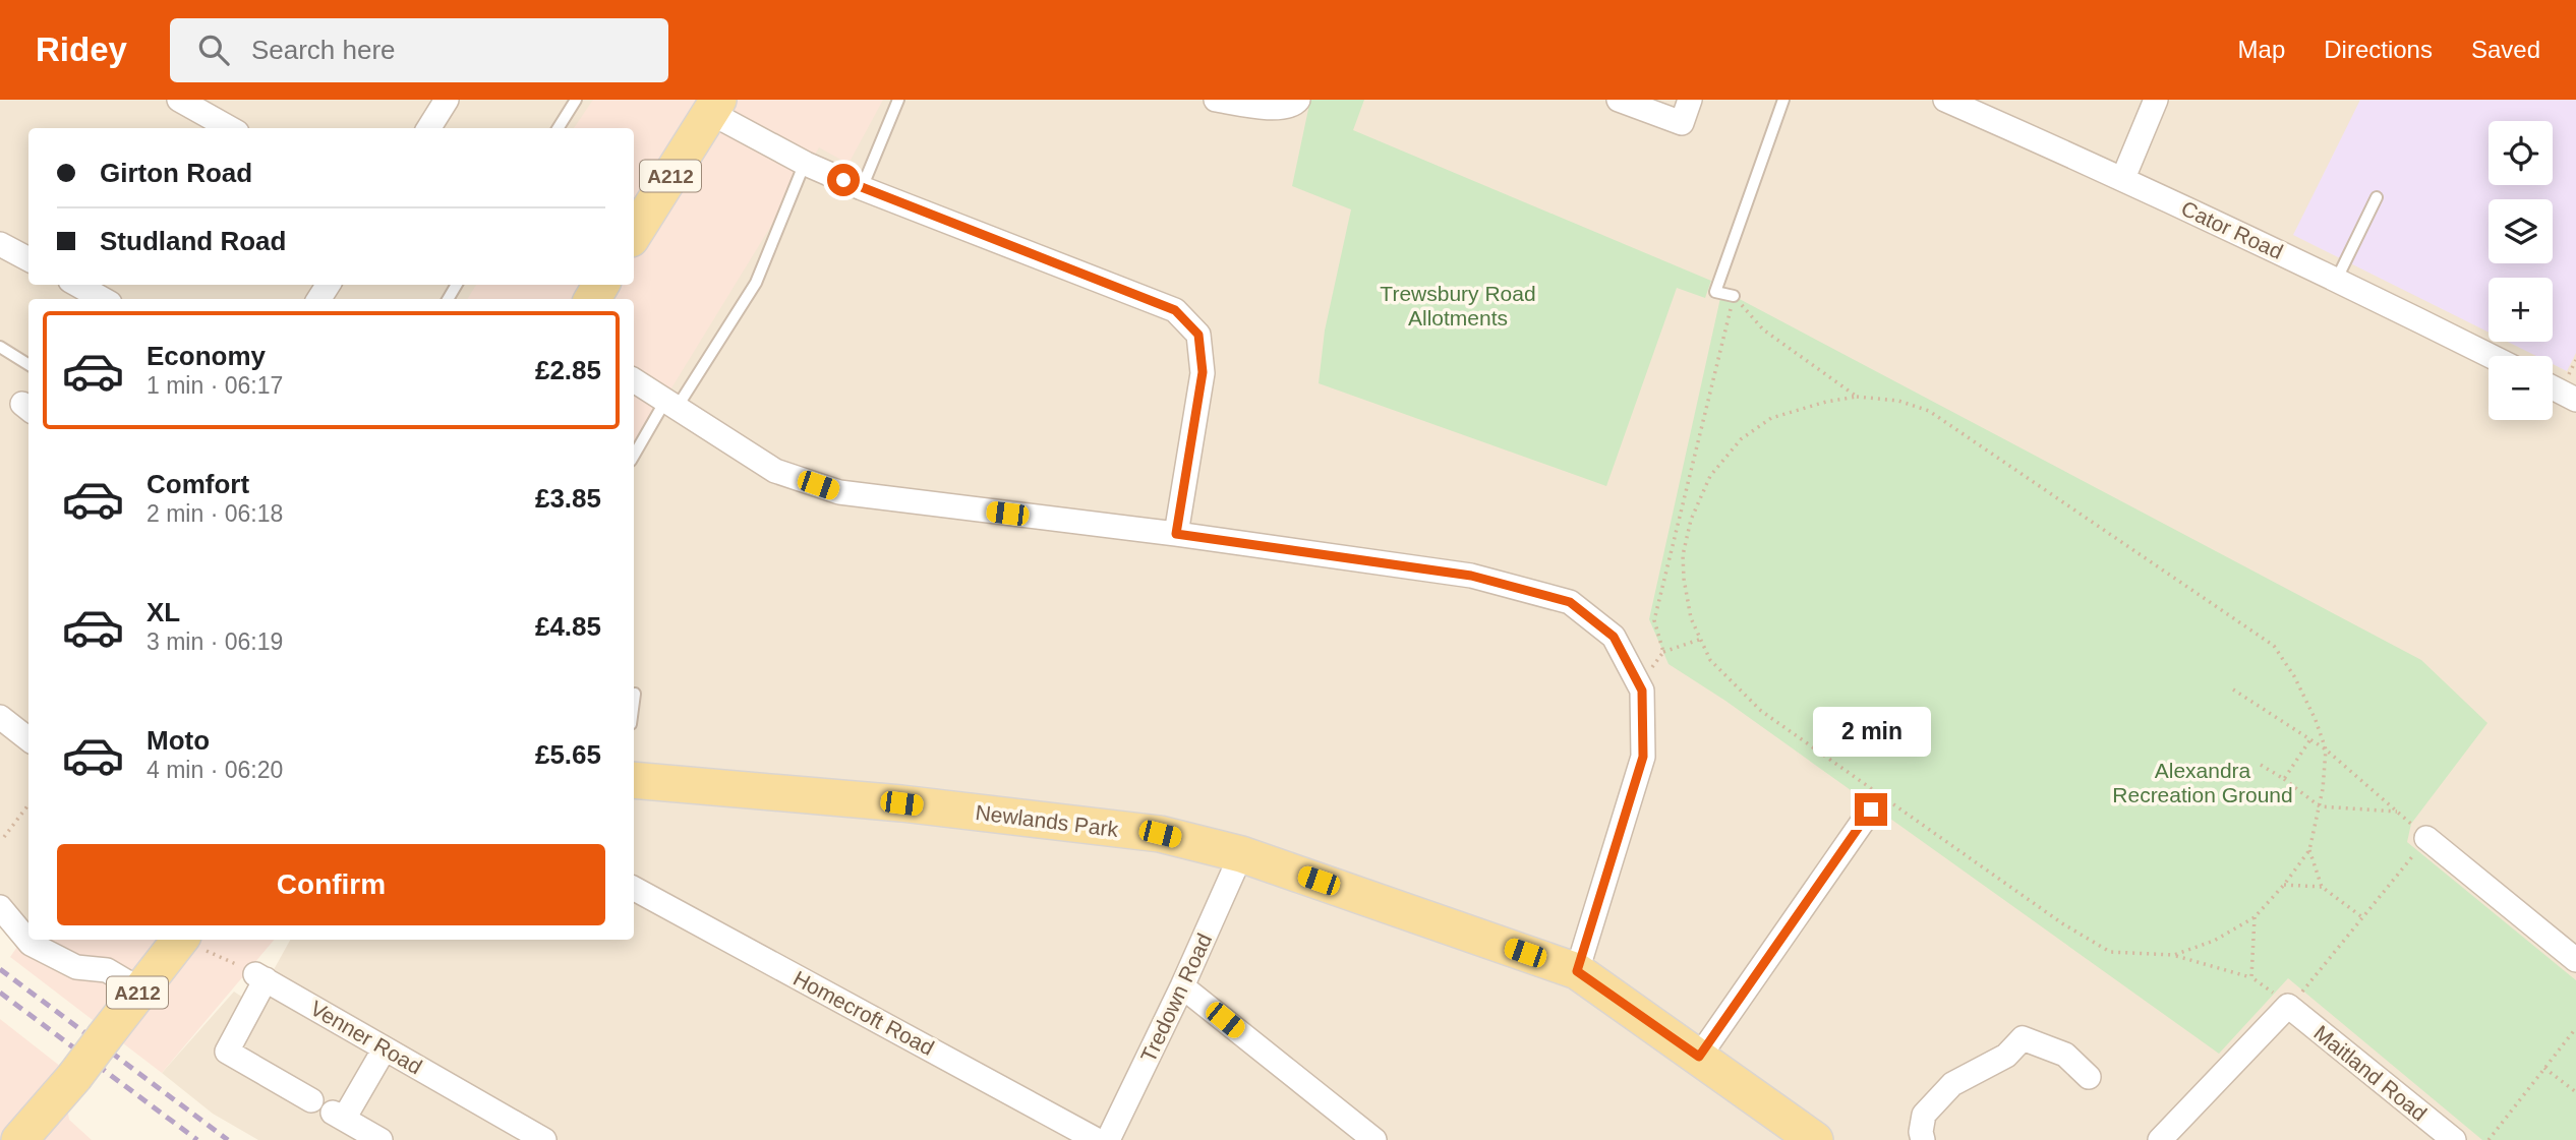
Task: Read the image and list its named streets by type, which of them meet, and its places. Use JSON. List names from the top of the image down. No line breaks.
{"streets":{"main road":["A212","Newlands Park"],"street":["Cator Road","Tredown Road","Homecroft Road","Venner Road","Maitland Road"]},"crossings":[["Newlands Park","Tredown Road"]],"parks":["Trewsbury Road Allotments","Alexandra Recreation Ground"],"page":{"header":"Ridey","search":"Search here","nav":["Map","Directions","Saved"],"map_buttons":["+","−"],"banner":["Girton Road","Studland Road"],"list":[{"name":"Economy","note":"1 min · 06:17","value":"£2.85"},{"name":"Comfort","note":"2 min · 06:18","value":"£3.85"},{"name":"XL","note":"3 min · 06:19","value":"£4.85"},{"name":"Moto","note":"4 min · 06:20","value":"£5.65"}],"bubble":"2 min","buttons":"Confirm"}}
